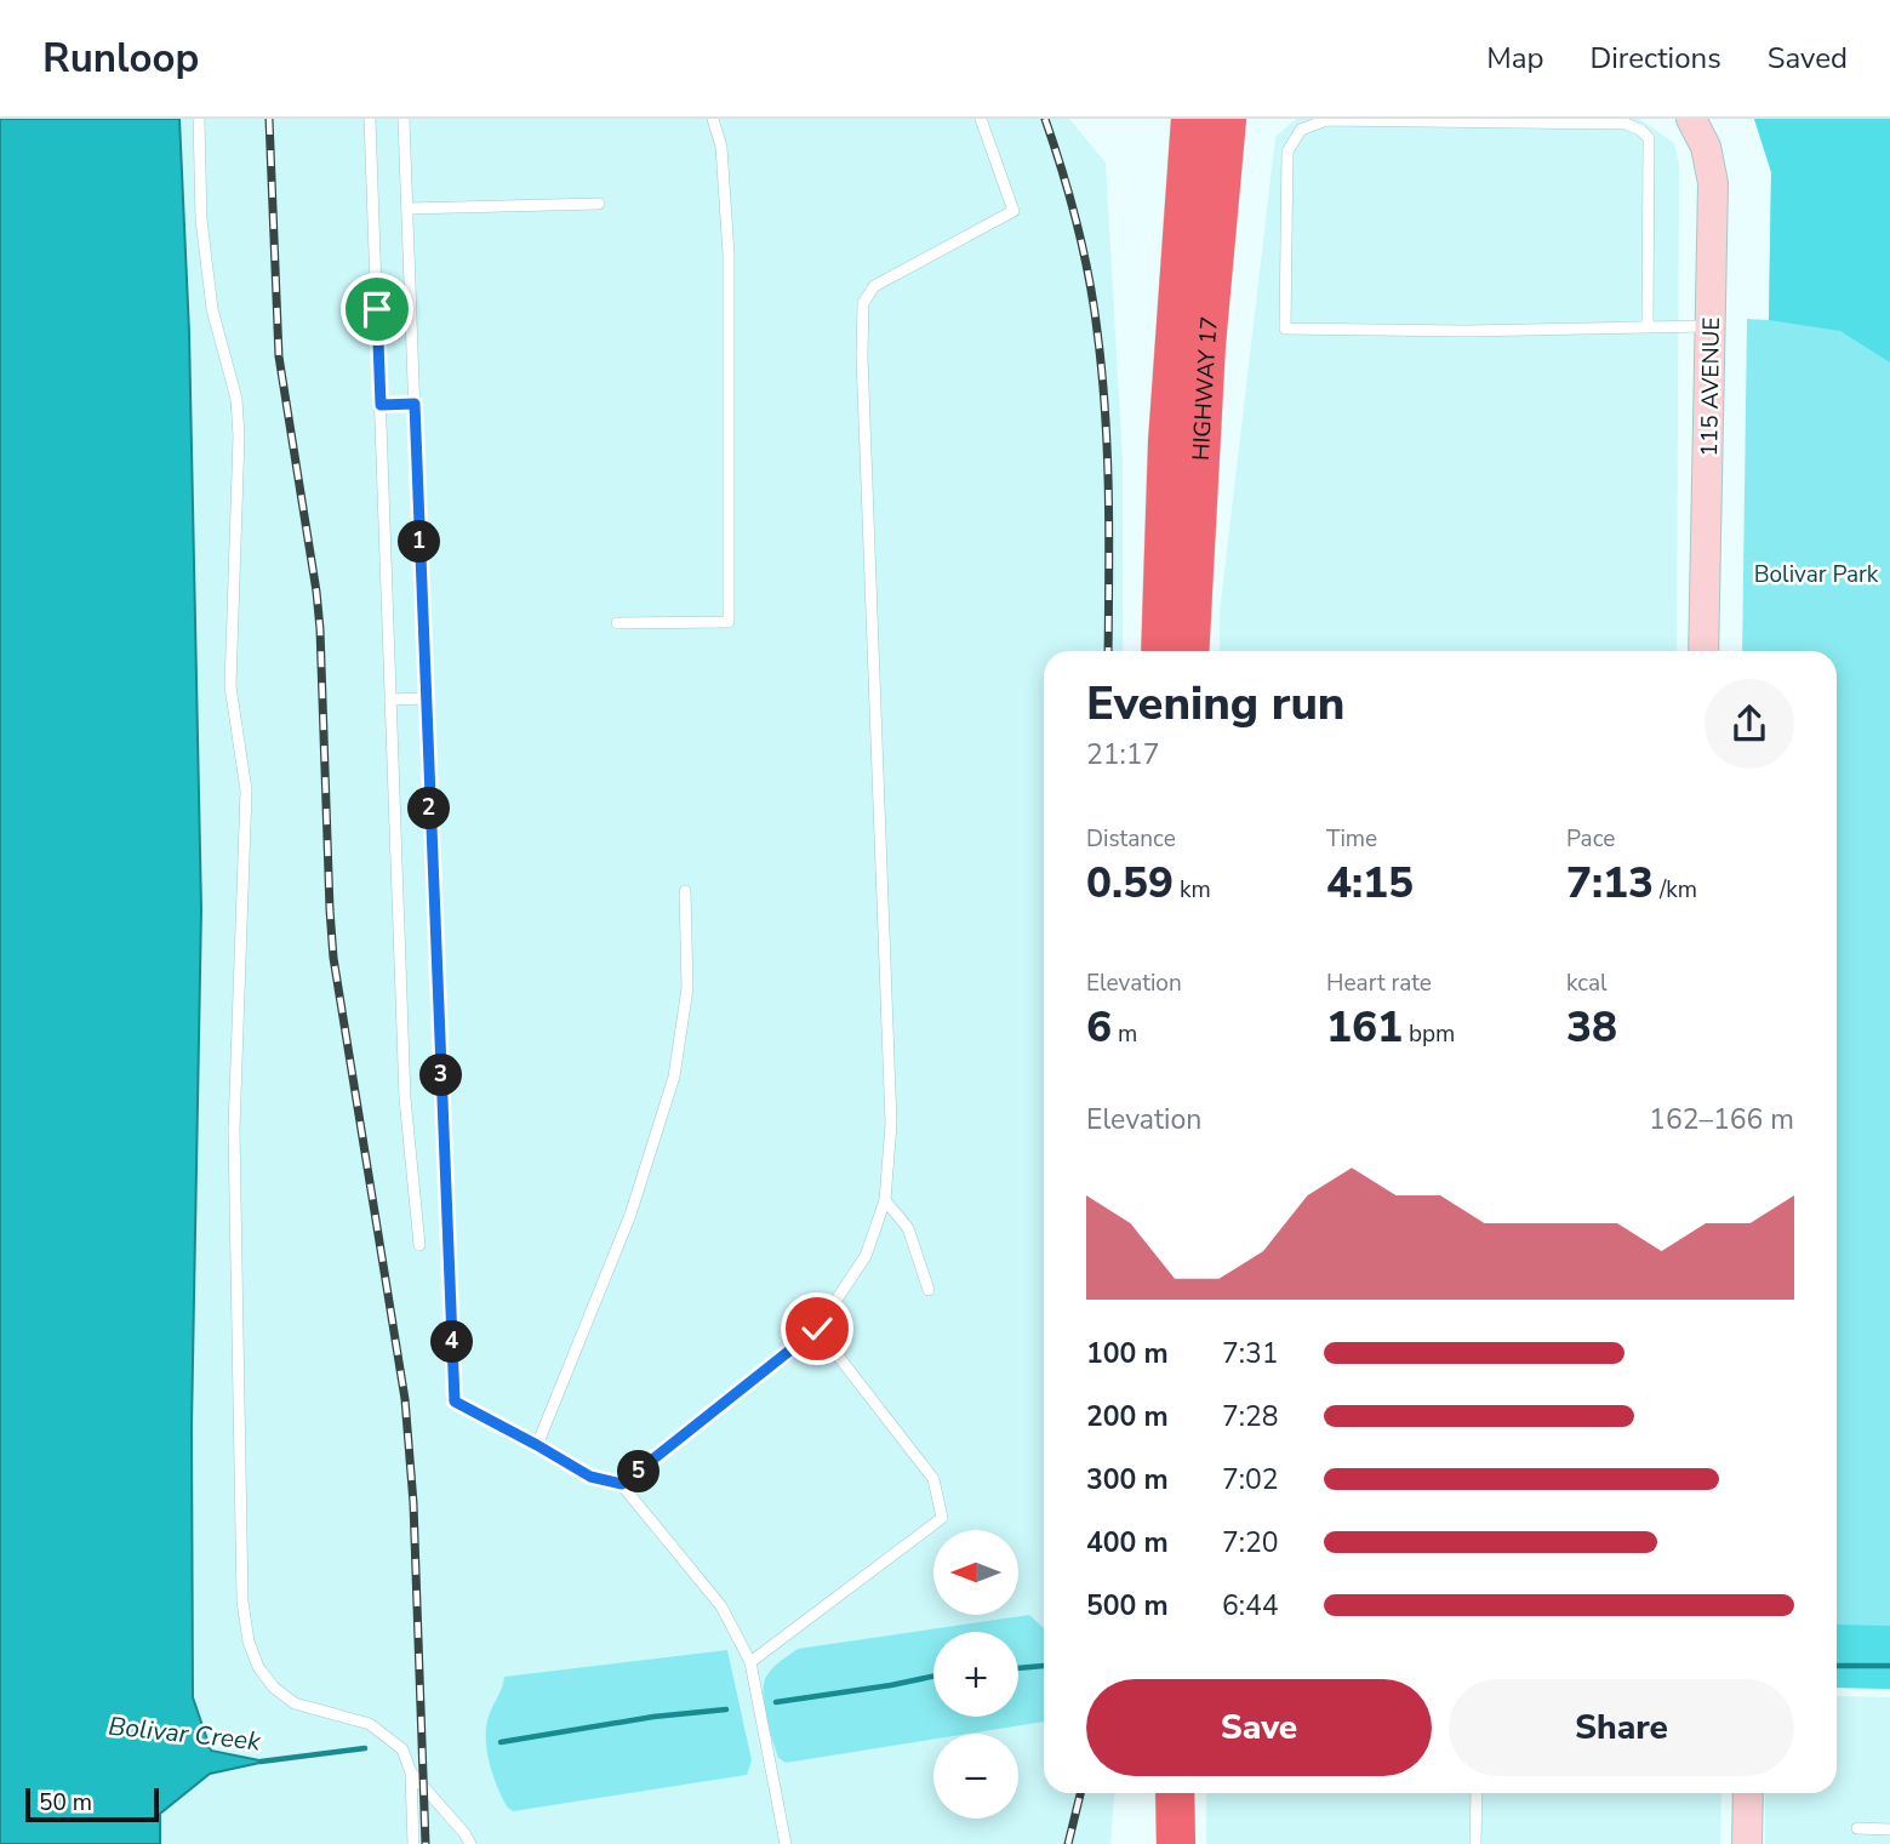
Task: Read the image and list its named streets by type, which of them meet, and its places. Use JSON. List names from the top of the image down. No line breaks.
{"streets":{"highway":["HIGHWAY 17"],"street":["115 AVENUE"]},"water":["Bolivar Creek"],"parks":["Bolivar Park"],"scale_bar":"50 m","north":"left","page":{"header":"Runloop","nav":["Map","Directions","Saved"],"pins":["1","2","3","4","5"],"heading":["Evening run","21:17"],"stats":[["Distance","0.59 km"],["Time","4:15"],["Pace","7:13 /km"],["Elevation","6 m"],["Heart rate","161 bpm"],["kcal","38"]],"chart":["Elevation","162–166 m"],"list":[{"name":"100 m","note":"7:31"},{"name":"200 m","note":"7:28"},{"name":"300 m","note":"7:02"},{"name":"400 m","note":"7:20"},{"name":"500 m","note":"6:44"}],"map_buttons":["+","−"],"buttons":["Save","Share"],"scale":"50 m"}}
